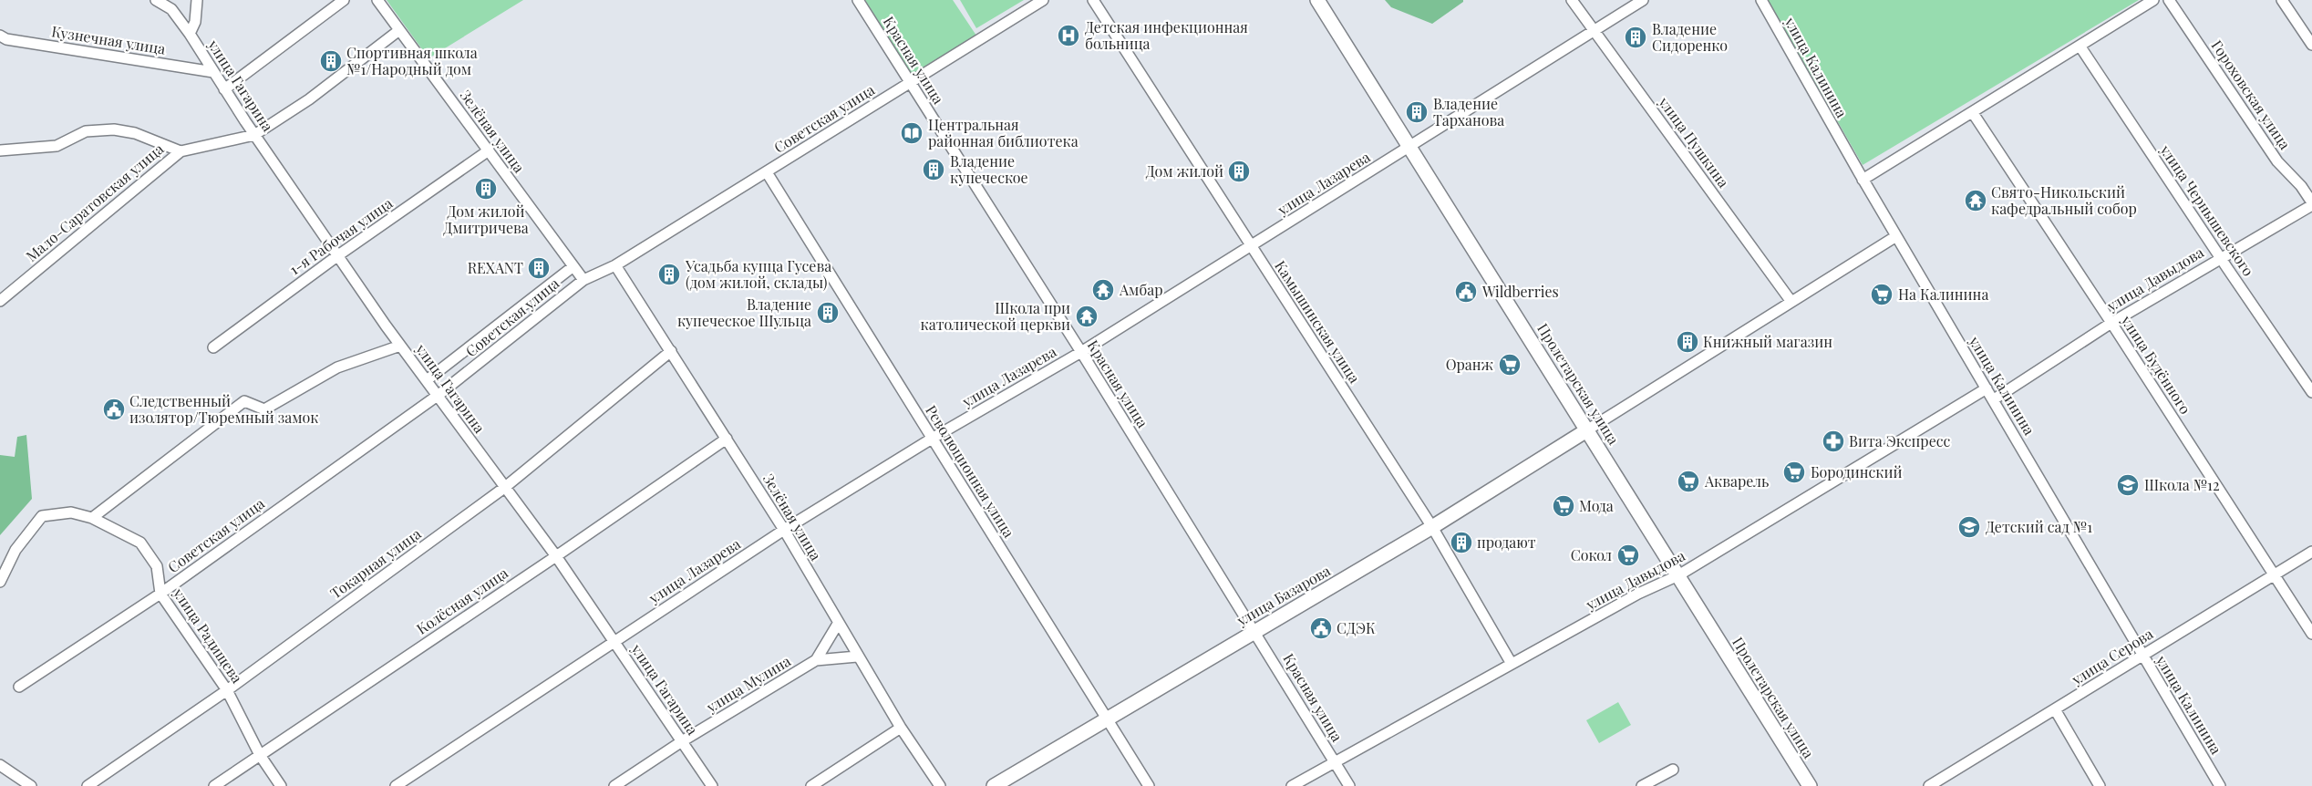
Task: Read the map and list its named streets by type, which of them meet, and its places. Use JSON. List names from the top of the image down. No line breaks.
{"streets":{"main road":["Пролетарская улица","улица Базарова"],"street":["Кузнечная улица","Красная улица","улица Калинина","улица Гагарина","Гороховская улица","Советская улица","Зелёная улица","улица Пушкина","улица Лазарева","Мало-Саратовская улица","улица Чернышевского","1-я Рабочая улица","улица Давыдова","Камышинская улица","улица Будённого","Революционная улица","Токарная улица","Колёсная улица","улица Радищева","улица Серова","улица Мулина"]},"crossings":[["Кузнечная улица","улица Гагарина"],["Красная улица","Советская улица"],["Красная улица","улица Лазарева"],["Красная улица","улица Давыдова"],["Красная улица","улица Базарова"],["улица Калинина","улица Давыдова"],["улица Калинина","улица Серова"],["улица Гагарина","Советская улица"],["улица Гагарина","улица Лазарева"],["улица Гагарина","Мало-Саратовская улица"],["улица Гагарина","1-я Рабочая улица"],["улица Гагарина","Токарная улица"],["улица Гагарина","Колёсная улица"],["улица Гагарина","улица Мулина"],["Гороховская улица","улица Давыдова"],["Советская улица","Зелёная улица"],["Советская улица","Революционная улица"],["Советская улица","улица Радищева"],["Зелёная улица","улица Лазарева"],["Зелёная улица","Мало-Саратовская улица"],["Зелёная улица","1-я Рабочая улица"],["Зелёная улица","Токарная улица"],["Зелёная улица","Колёсная улица"],["Зелёная улица","улица Мулина"],["улица Пушкина","улица Лазарева"],["улица Лазарева","Камышинская улица"],["улица Лазарева","Пролетарская улица"],["улица Лазарева","Революционная улица"],["улица Чернышевского","улица Давыдова"],["улица Давыдова","Камышинская улица"],["улица Давыдова","улица Будённого"],["улица Давыдова","Пролетарская улица"],["Камышинская улица","улица Базарова"],["улица Будённого","улица Серова"],["Пролетарская улица","улица Базарова"],["Революционная улица","улица Базарова"],["Токарная улица","улица Радищева"],["Колёсная улица","улица Радищева"]],"places":{"hospital":["Детская инфекционная больница"],"building":["Владение Сидоренко","Спортивная школа №1/Народный дом","Владение Тарханова","Владение купеческое","Дом жилой","Дом жилой Дмитричева","REXANT","Усадьба купца Гусева (дом жилой, склады)","Владение купеческое Шульца","Книжный магазин","продают"],"library":["Центральная районная библиотека"],"temple":["Свято-Никольский кафедральный собор","Амбар","Школа при католической церкви"],"public building":["Wildberries","Следственный изолятор/Тюремный замок","СДЭК"],"supermarket":["На Калинина","Оранж","Бородинский","Акварель","Мода","Сокол"],"pharmacy":["Вита Экспресс"],"school or university":["Школа №12","Детский сад №1"]}}
